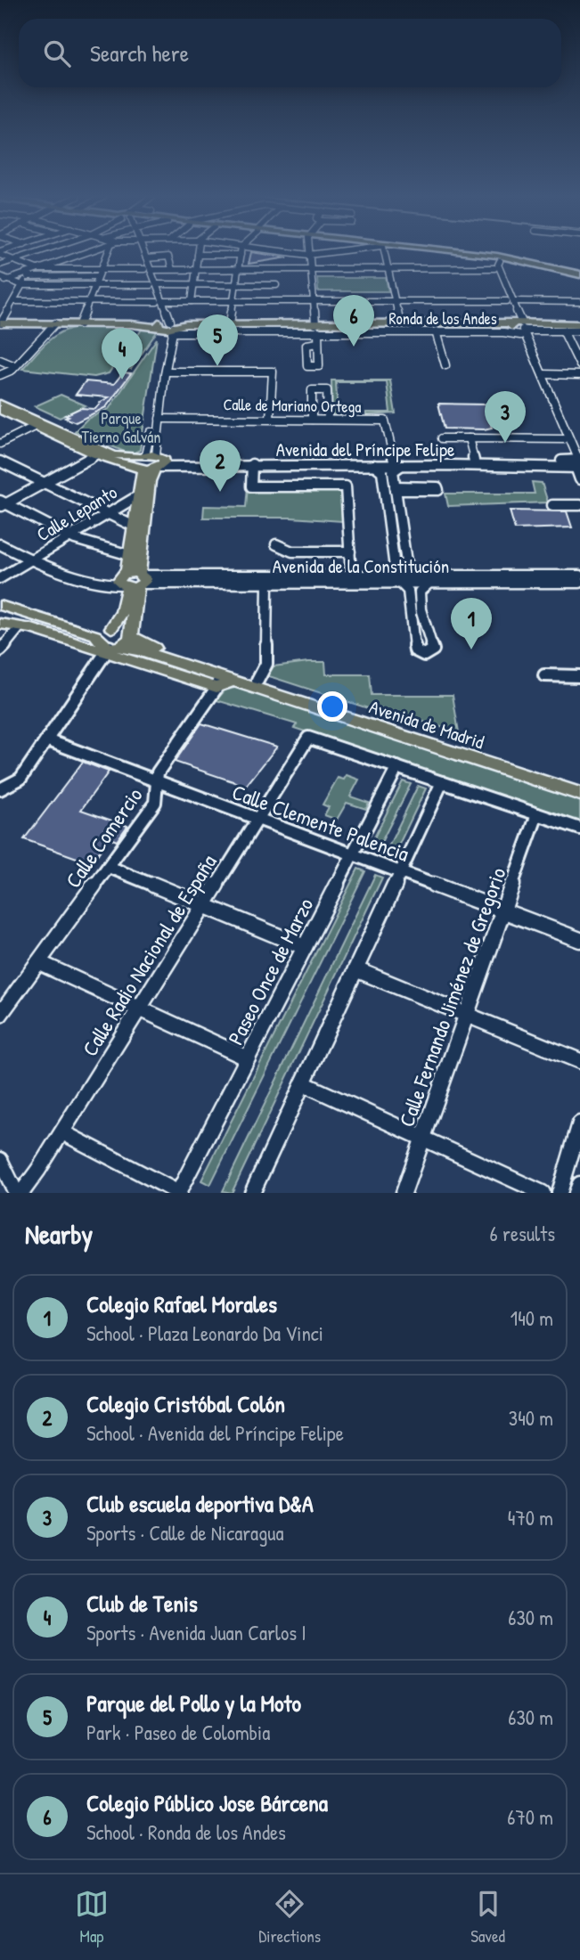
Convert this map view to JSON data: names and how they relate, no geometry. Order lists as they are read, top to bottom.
{
  "streets": {
    "main road": ["Avenida de Madrid"],
    "street": [
      "Ronda de los Andes",
      "Calle de Mariano Ortega",
      "Avenida del Príncipe Felipe",
      "Calle Lepanto",
      "Avenida de la Constitución",
      "Calle Clemente Palencia",
      "Calle Comercio",
      "Calle Radio Nacional de España",
      "Paseo Once de Marzo",
      "Calle Fernando Jiménez de Gregorio"
    ]
  },
  "crossings": [
    ["Calle de Mariano Ortega", "Avenida del Príncipe Felipe"],
    ["Avenida de Madrid", "Calle Comercio"],
    ["Calle Clemente Palencia", "Calle Comercio"],
    ["Calle Clemente Palencia", "Calle Radio Nacional de España"],
    ["Calle Clemente Palencia", "Paseo Once de Marzo"],
    ["Calle Clemente Palencia", "Calle Fernando Jiménez de Gregorio"],
    ["Calle Radio Nacional de España", "Paseo Once de Marzo"]
  ],
  "parks": ["Parque Tierno Galván"],
  "page": {
    "search": "Search here",
    "pins": [
      "6",
      "5",
      "4",
      "3",
      "2",
      "1"
    ],
    "heading": ["Nearby", "6 results"],
    "list": [
      {
        "mark": "1",
        "name": "Colegio Rafael Morales",
        "note": "School · Plaza Leonardo Da Vinci",
        "value": "140 m"
      },
      {
        "mark": "2",
        "name": "Colegio Cristóbal Colón",
        "note": "School · Avenida del Príncipe Felipe",
        "value": "340 m"
      },
      {
        "mark": "3",
        "name": "Club escuela deportiva D&A",
        "note": "Sports · Calle de Nicaragua",
        "value": "470 m"
      },
      {
        "mark": "4",
        "name": "Club de Tenis",
        "note": "Sports · Avenida Juan Carlos I",
        "value": "630 m"
      },
      {
        "mark": "5",
        "name": "Parque del Pollo y la Moto",
        "note": "Park · Paseo de Colombia",
        "value": "630 m"
      },
      {
        "mark": "6",
        "name": "Colegio Público Jose Bárcena",
        "note": "School · Ronda de los Andes",
        "value": "670 m"
      }
    ],
    "nav": ["Map", "Directions", "Saved"]
  }
}
